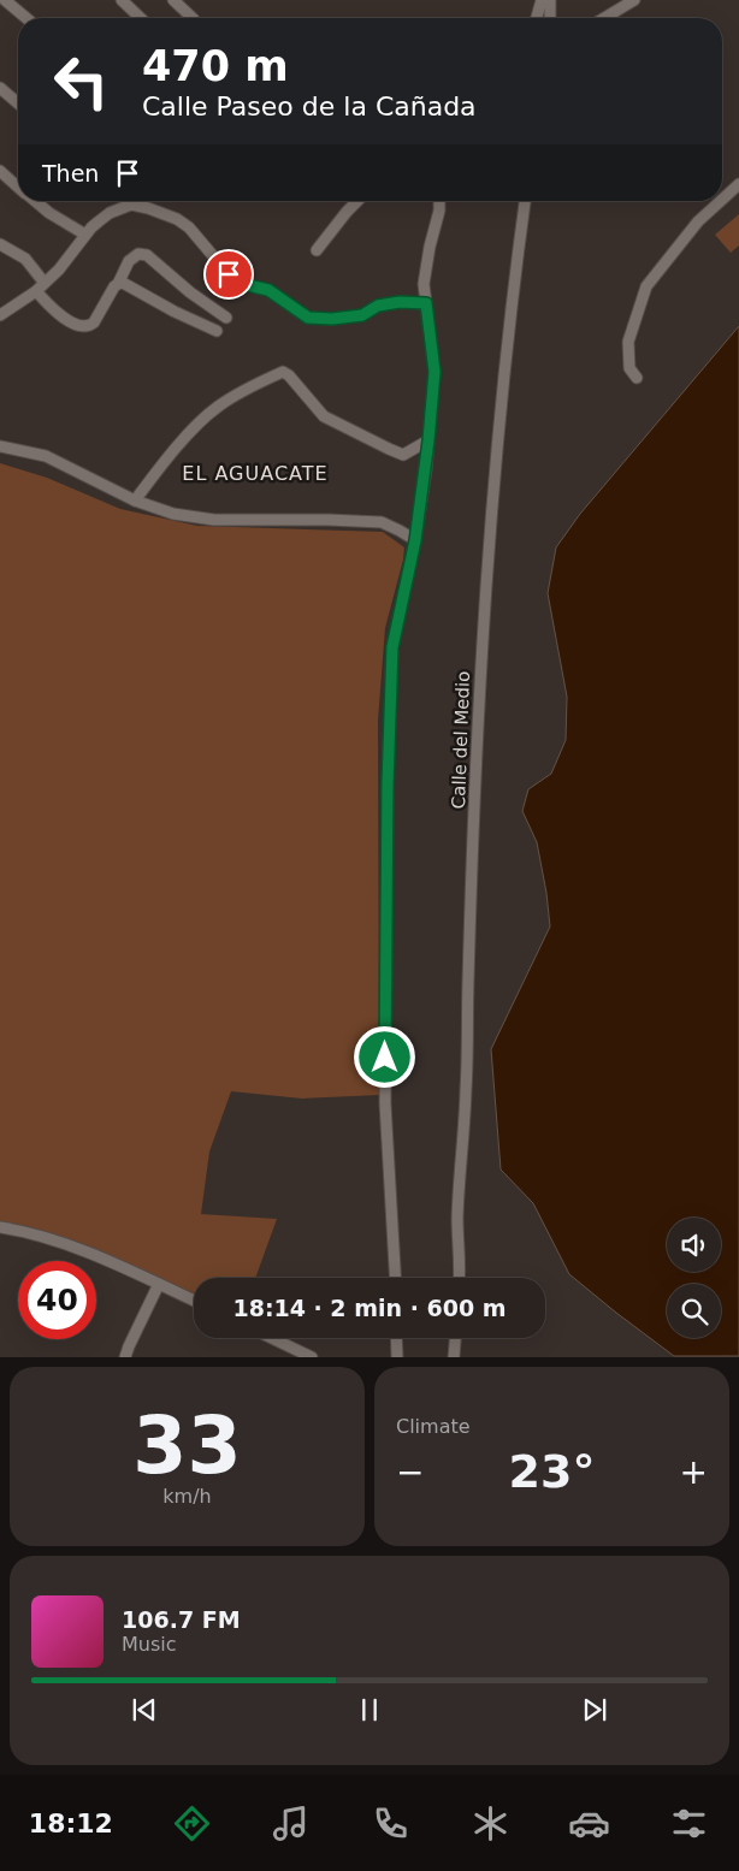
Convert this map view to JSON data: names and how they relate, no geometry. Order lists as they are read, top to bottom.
{
  "streets": {
    "street": ["Calle del Medio"]
  },
  "districts": ["EL AGUACATE"],
  "page": {
    "turn": ["470 m", "Calle Paseo de la Cañada"],
    "then": "Then",
    "limit": "40",
    "trip": "18:14 · 2 min · 600 m",
    "tile": [
      ["33", "km/h"],
      "Climate"
    ],
    "heat": ["−", "23°", "+"],
    "song": ["106.7 FM", "Music"],
    "tabs": "18:12"
  }
}
